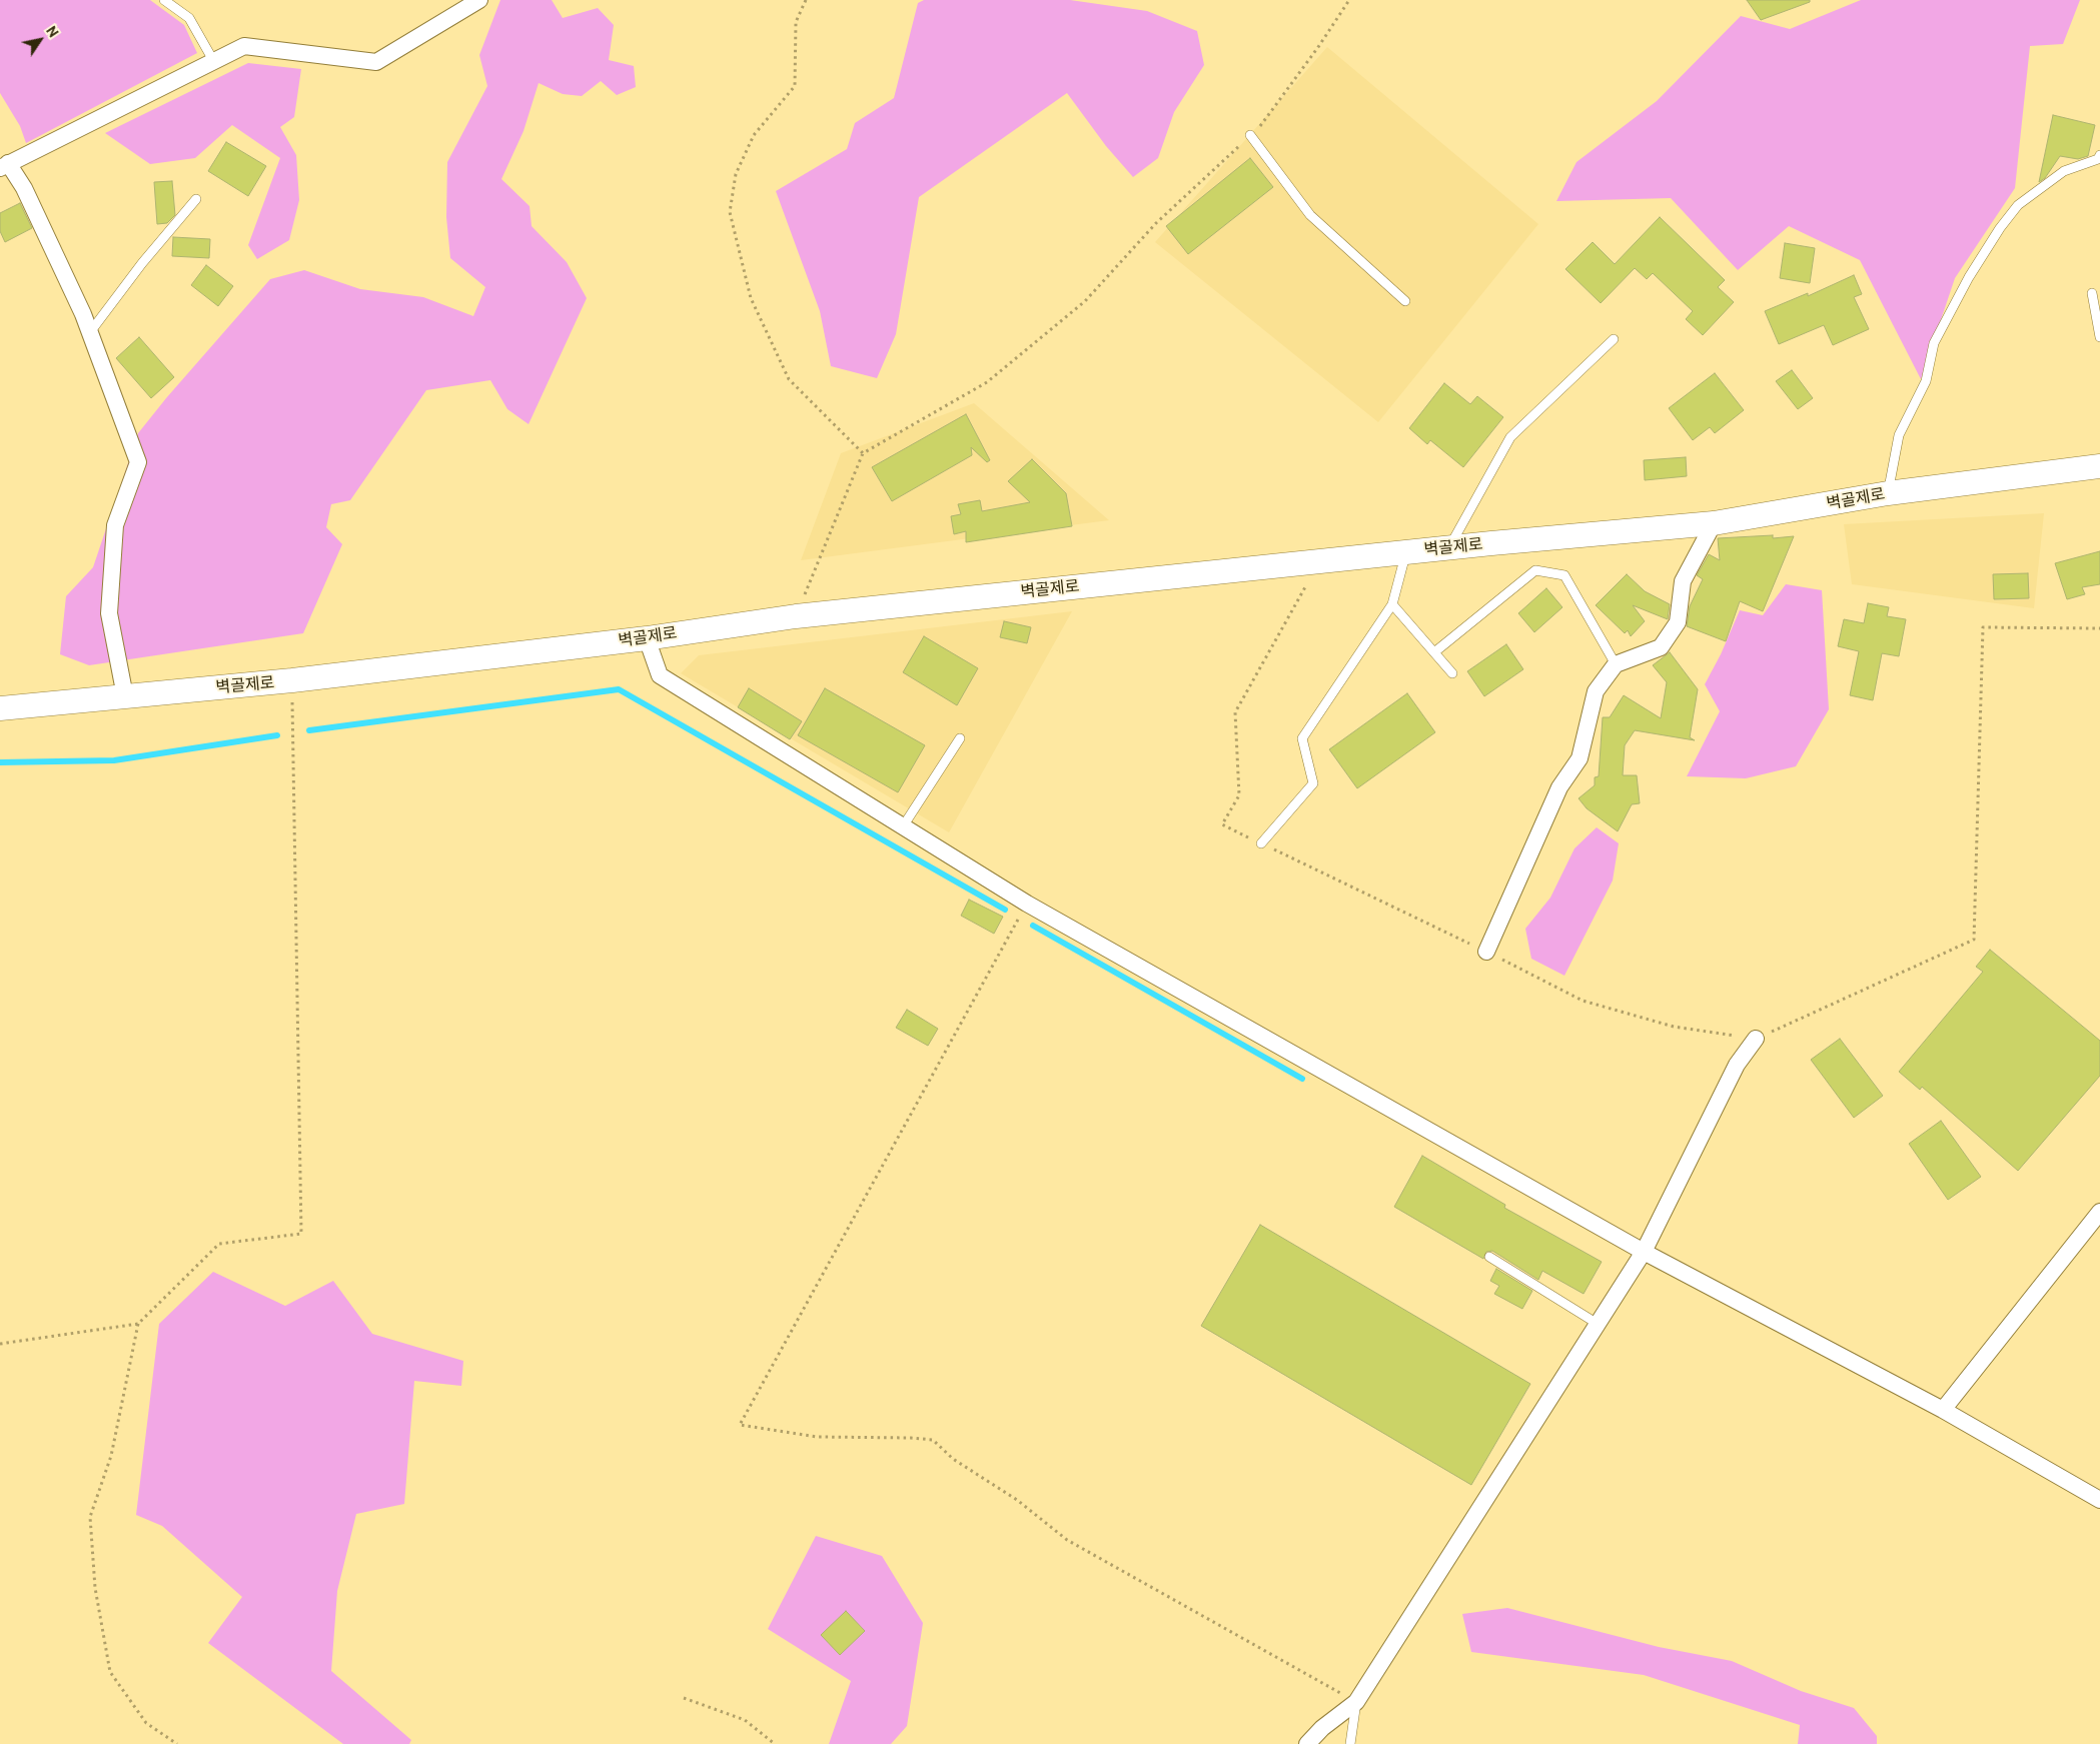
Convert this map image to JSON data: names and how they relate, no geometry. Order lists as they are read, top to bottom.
{
  "streets": {
    "street": ["벽골제로"]
  },
  "north": "top right"
}
